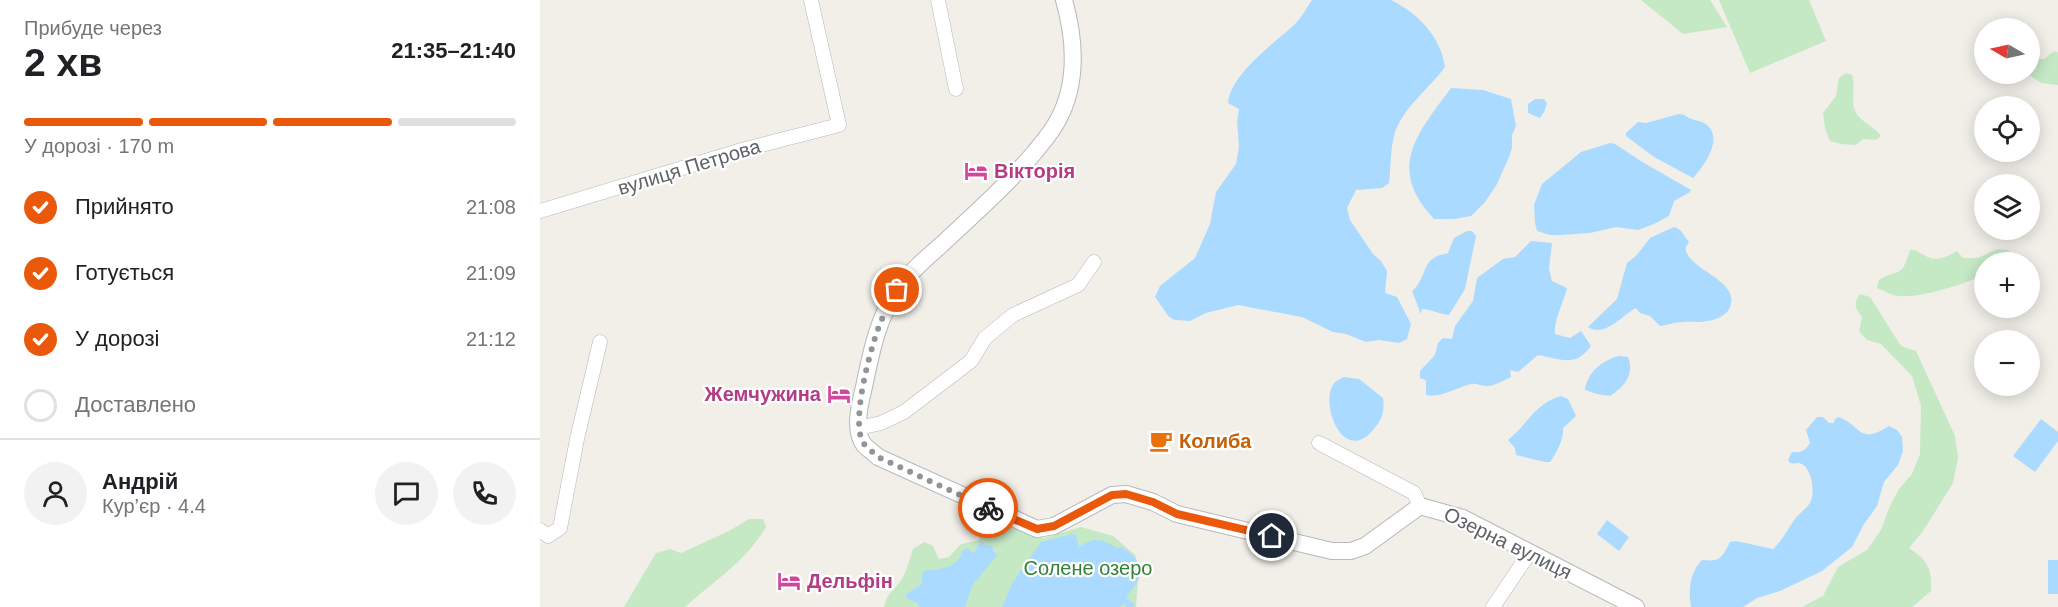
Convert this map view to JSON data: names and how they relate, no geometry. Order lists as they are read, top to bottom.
{
  "streets": {
    "street": ["вулиця Петрова", "Озерна вулиця"]
  },
  "parks": ["Солене озеро"],
  "places": {
    "hotel": ["Вікторія", "Жемчужина", "Дельфін"],
    "cafe": ["Колиба"]
  },
  "north": "left",
  "page": {
    "heading": ["2 хв", "Прибуде через", "21:35–21:40"],
    "panel": ["Андрій", "Кур’єр · 4.4"],
    "map_buttons": ["+", "−"],
    "bar": "У дорозі · 170 m",
    "list": [
      ["Прийнято", "21:08"],
      ["Готується", "21:09"],
      ["У дорозі", "21:12"],
      "Доставлено"
    ]
  }
}
